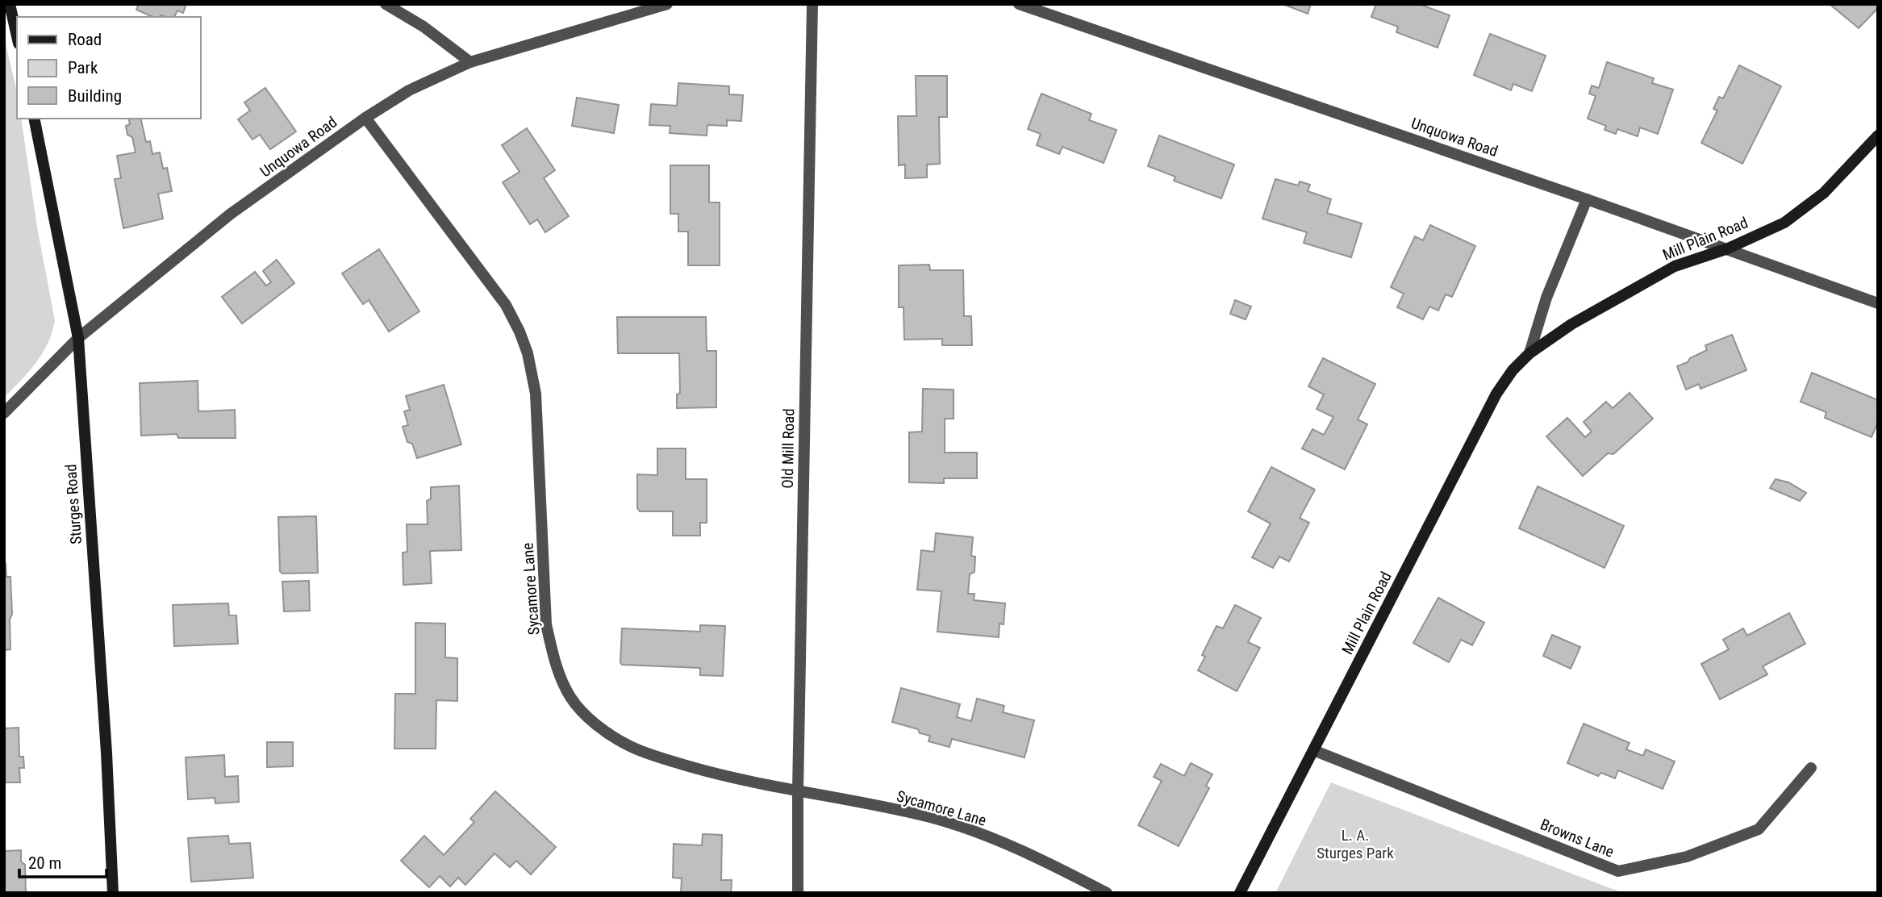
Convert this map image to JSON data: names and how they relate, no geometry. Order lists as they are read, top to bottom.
{
  "streets": {
    "main road": ["Mill Plain Road", "Sturges Road"],
    "street": [
      "Unquowa Road",
      "Old Mill Road",
      "Sycamore Lane",
      "Browns Lane"
    ]
  },
  "crossings": [
    ["Unquowa Road", "Mill Plain Road"],
    ["Unquowa Road", "Sturges Road"],
    ["Unquowa Road", "Sycamore Lane"],
    ["Mill Plain Road", "Browns Lane"],
    ["Old Mill Road", "Sycamore Lane"]
  ],
  "parks": ["L. A. Sturges Park"],
  "legend": ["Road", "Park", "Building"],
  "scale_bar": "20 m"
}
